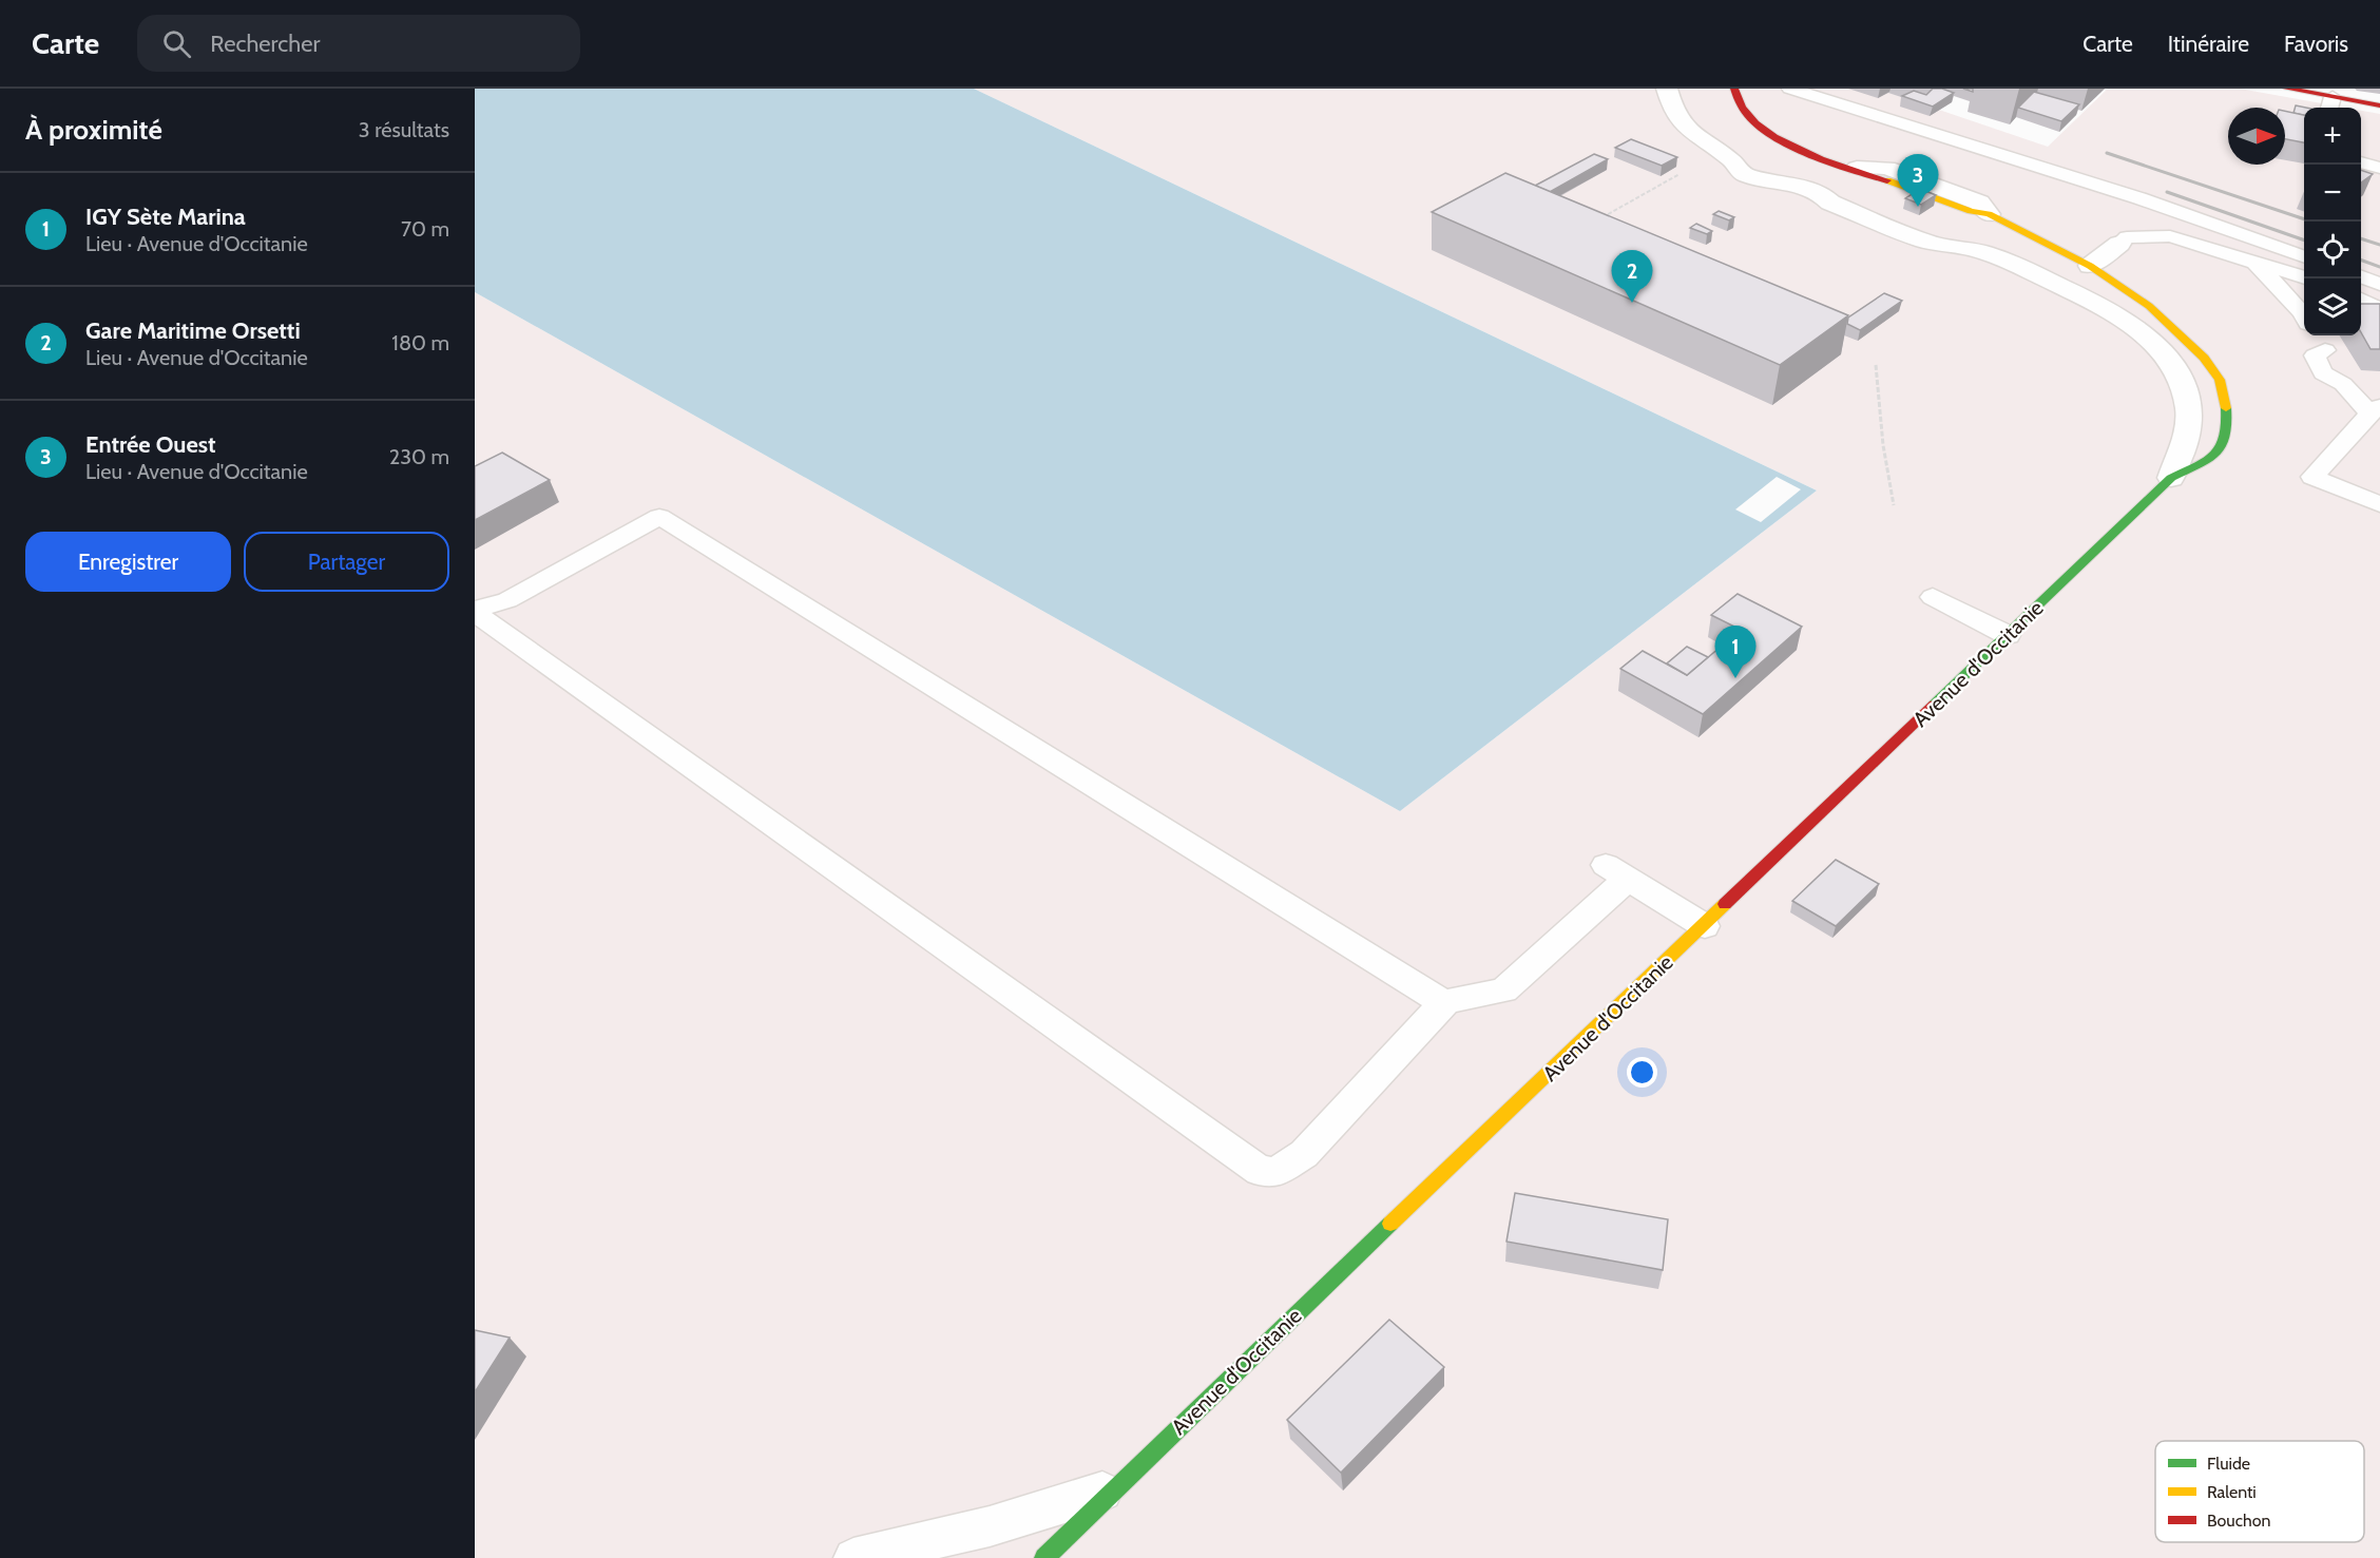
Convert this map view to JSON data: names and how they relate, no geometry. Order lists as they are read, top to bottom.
{
  "streets": {
    "street": ["Avenue d'Occitanie"]
  },
  "legend": ["Fluide", "Ralenti", "Bouchon"],
  "north": "right",
  "page": {
    "header": "Carte",
    "search": "Rechercher",
    "nav": ["Carte", "Itinéraire", "Favoris"],
    "heading": ["À proximité", "3 résultats"],
    "map_buttons": ["+", "−"],
    "pins": ["3", "2", "1"],
    "list": [
      {
        "mark": "1",
        "name": "IGY Sète Marina",
        "note": "Lieu · Avenue d'Occitanie",
        "value": "70 m"
      },
      {
        "mark": "2",
        "name": "Gare Maritime Orsetti",
        "note": "Lieu · Avenue d'Occitanie",
        "value": "180 m"
      },
      {
        "mark": "3",
        "name": "Entrée Ouest",
        "note": "Lieu · Avenue d'Occitanie",
        "value": "230 m"
      }
    ],
    "buttons": ["Enregistrer", "Partager"]
  }
}
